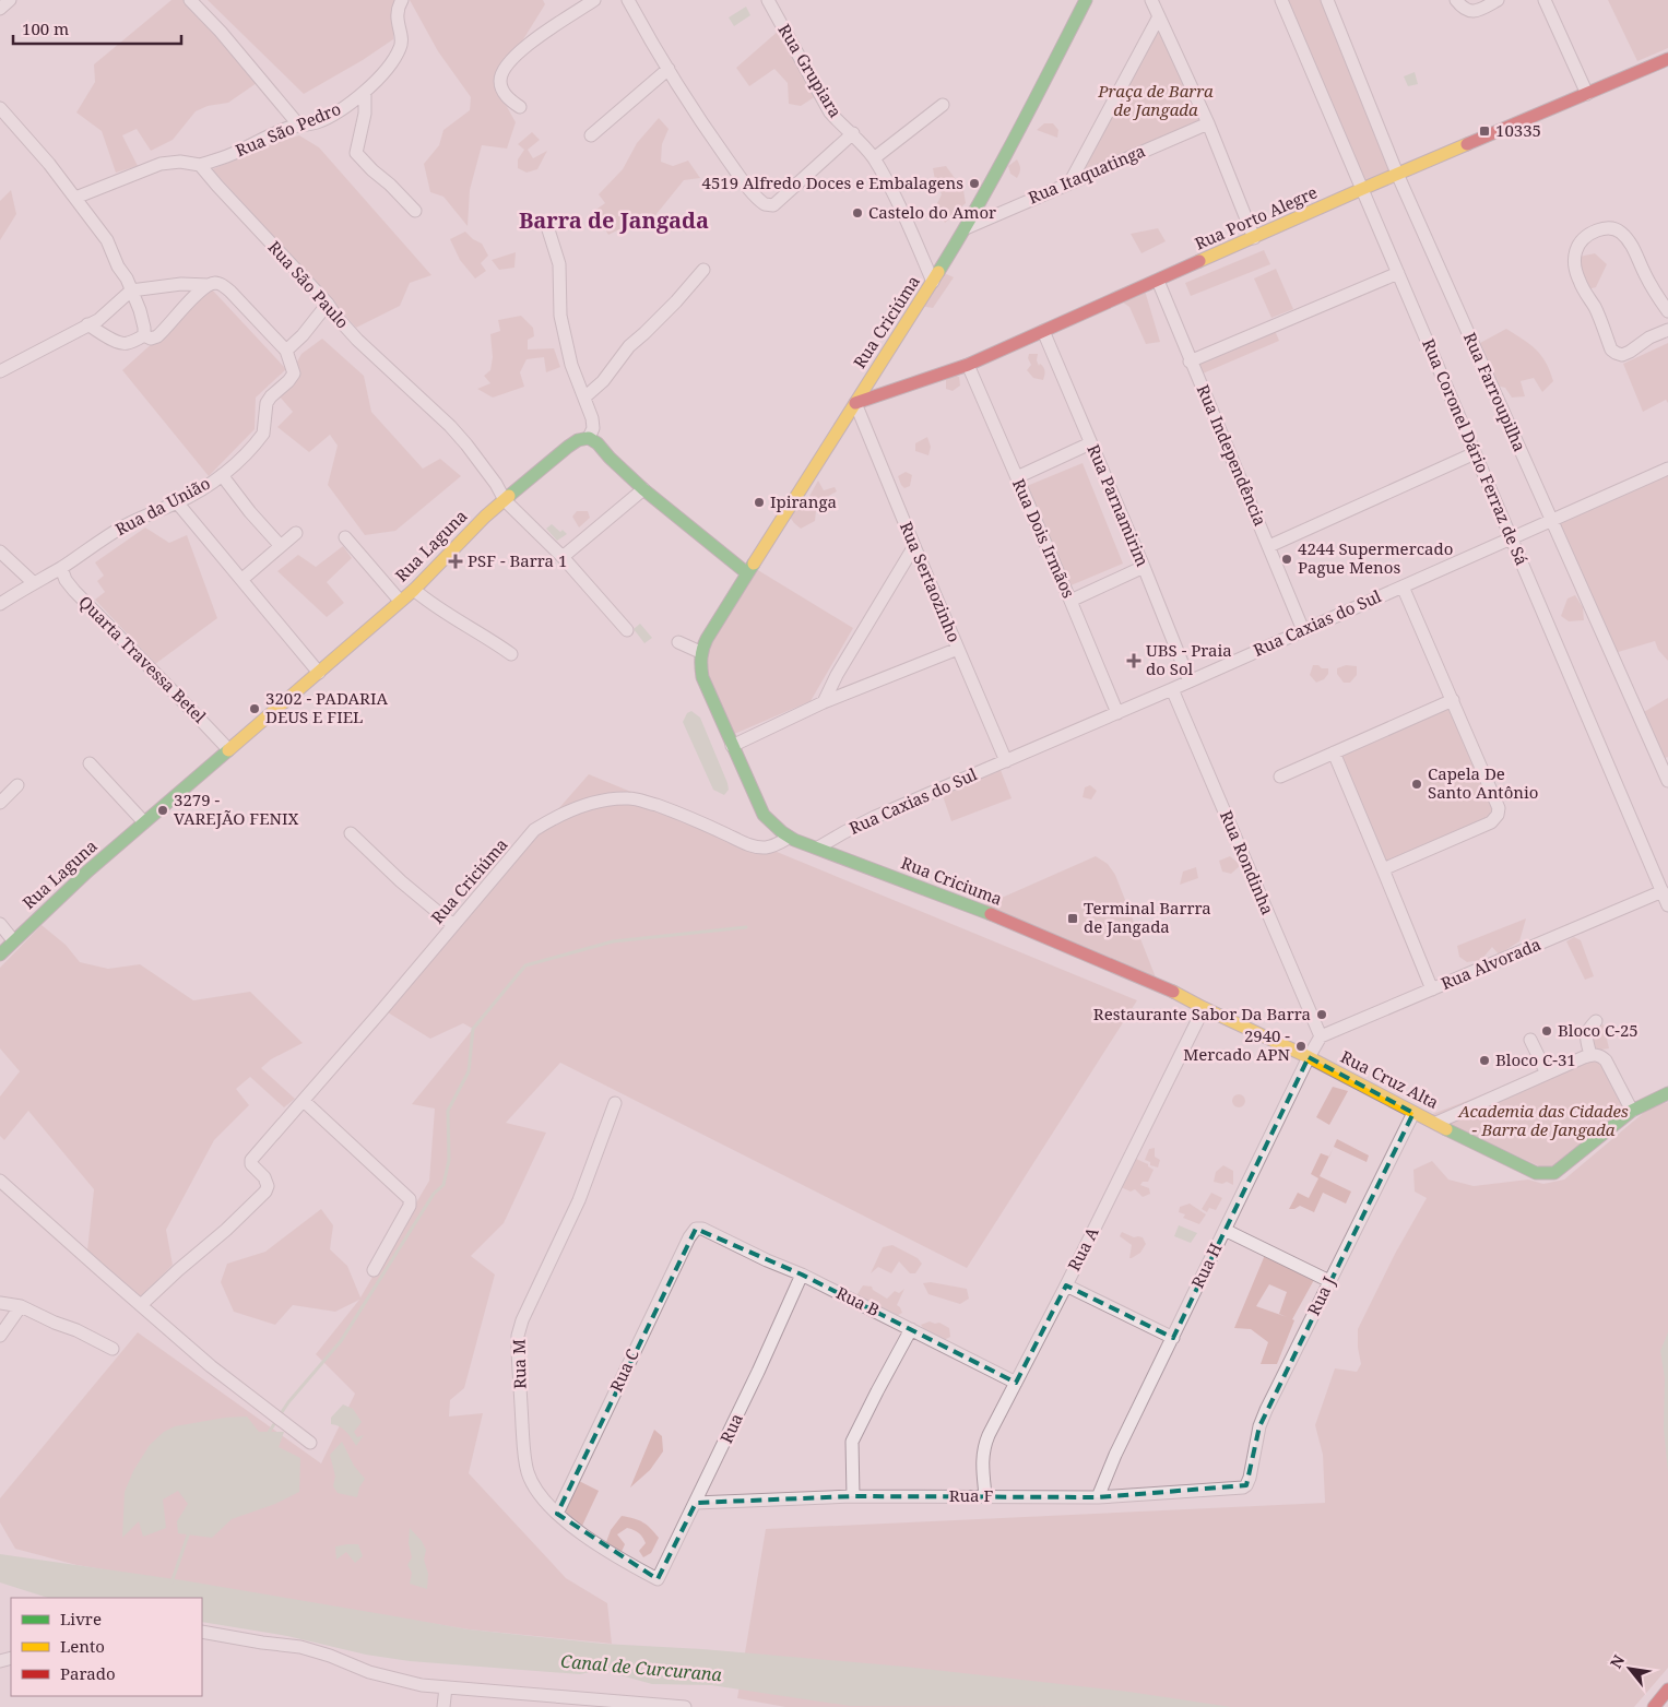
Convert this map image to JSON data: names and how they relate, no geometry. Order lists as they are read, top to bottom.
{
  "streets": {
    "main road": [
      "Rua Porto Alegre",
      "Rua Criciúma",
      "Rua Laguna",
      "Rua Criciuma",
      "Rua Cruz Alta"
    ],
    "street": [
      "Rua Grupiara",
      "Rua São Pedro",
      "Rua Itaquatinga",
      "Rua São Paulo",
      "Rua Farroupilha",
      "Rua Coronel Dário Ferraz de Sá",
      "Rua Independência",
      "Rua Parnamirim",
      "Rua da União",
      "Rua Dois Irmãos",
      "Rua Sertaozinho",
      "Rua Caxias do Sul",
      "Quarta Travessa Betel",
      "Rua Rondinha",
      "Rua Alvorada",
      "Rua A",
      "Rua H",
      "Rua J",
      "Rua B",
      "Rua M",
      "Rua C",
      "Rua",
      "Rua F"
    ]
  },
  "crossings": [
    ["Rua Grupiara", "Rua Criciúma"],
    ["Rua São Pedro", "Rua São Paulo"],
    ["Rua Itaquatinga", "Rua Criciúma"],
    ["Rua Porto Alegre", "Rua Criciúma"],
    ["Rua Porto Alegre", "Rua Farroupilha"],
    ["Rua Porto Alegre", "Rua Coronel Dário Ferraz de Sá"],
    ["Rua Porto Alegre", "Rua Independência"],
    ["Rua Porto Alegre", "Rua Parnamirim"],
    ["Rua Porto Alegre", "Rua Dois Irmãos"],
    ["Rua Porto Alegre", "Rua Sertaozinho"],
    ["Rua São Paulo", "Rua Laguna"],
    ["Rua Criciúma", "Rua Sertaozinho"],
    ["Rua Criciúma", "Rua Criciuma"],
    ["Rua Farroupilha", "Rua Caxias do Sul"],
    ["Rua Coronel Dário Ferraz de Sá", "Rua Caxias do Sul"],
    ["Rua Coronel Dário Ferraz de Sá", "Rua Alvorada"],
    ["Rua Independência", "Rua Caxias do Sul"],
    ["Rua Parnamirim", "Rua Caxias do Sul"],
    ["Rua da União", "Quarta Travessa Betel"],
    ["Rua Dois Irmãos", "Rua Caxias do Sul"],
    ["Rua Laguna", "Quarta Travessa Betel"],
    ["Rua Sertaozinho", "Rua Caxias do Sul"],
    ["Rua Caxias do Sul", "Rua Rondinha"],
    ["Rua Caxias do Sul", "Rua Criciuma"],
    ["Rua Rondinha", "Rua Alvorada"],
    ["Rua Rondinha", "Rua H"],
    ["Rua Criciuma", "Rua Cruz Alta"],
    ["Rua Criciuma", "Rua A"],
    ["Rua Alvorada", "Rua H"],
    ["Rua Cruz Alta", "Rua H"],
    ["Rua Cruz Alta", "Rua J"],
    ["Rua A", "Rua B"],
    ["Rua A", "Rua F"],
    ["Rua H", "Rua F"],
    ["Rua J", "Rua F"],
    ["Rua B", "Rua C"],
    ["Rua B", "Rua"],
    ["Rua M", "Rua C"],
    ["Rua M", "Rua"],
    ["Rua", "Rua F"]
  ],
  "districts": ["Barra de Jangada"],
  "water": ["Canal de Curcurana"],
  "parks": ["Praça de Barra de Jangada", "Academia das Cidades - Barra de Jangada"],
  "places": {
    "transit": ["10335", "Terminal Barrra de Jangada"],
    "other": [
      "4519 Alfredo Doces e Embalagens",
      "Castelo do Amor",
      "Ipiranga",
      "4244 Supermercado Pague Menos",
      "3202 - PADARIA DEUS E FIEL",
      "Capela De Santo Antônio",
      "3279 - VAREJÃO FENIX",
      "Restaurante Sabor Da Barra",
      "Bloco C-25",
      "2940 - Mercado APN",
      "Bloco C-31"
    ],
    "health": ["PSF - Barra 1", "UBS - Praia do Sol"]
  },
  "legend": ["Livre", "Lento", "Parado"],
  "scale_bar": "100 m",
  "north": "top left"
}
